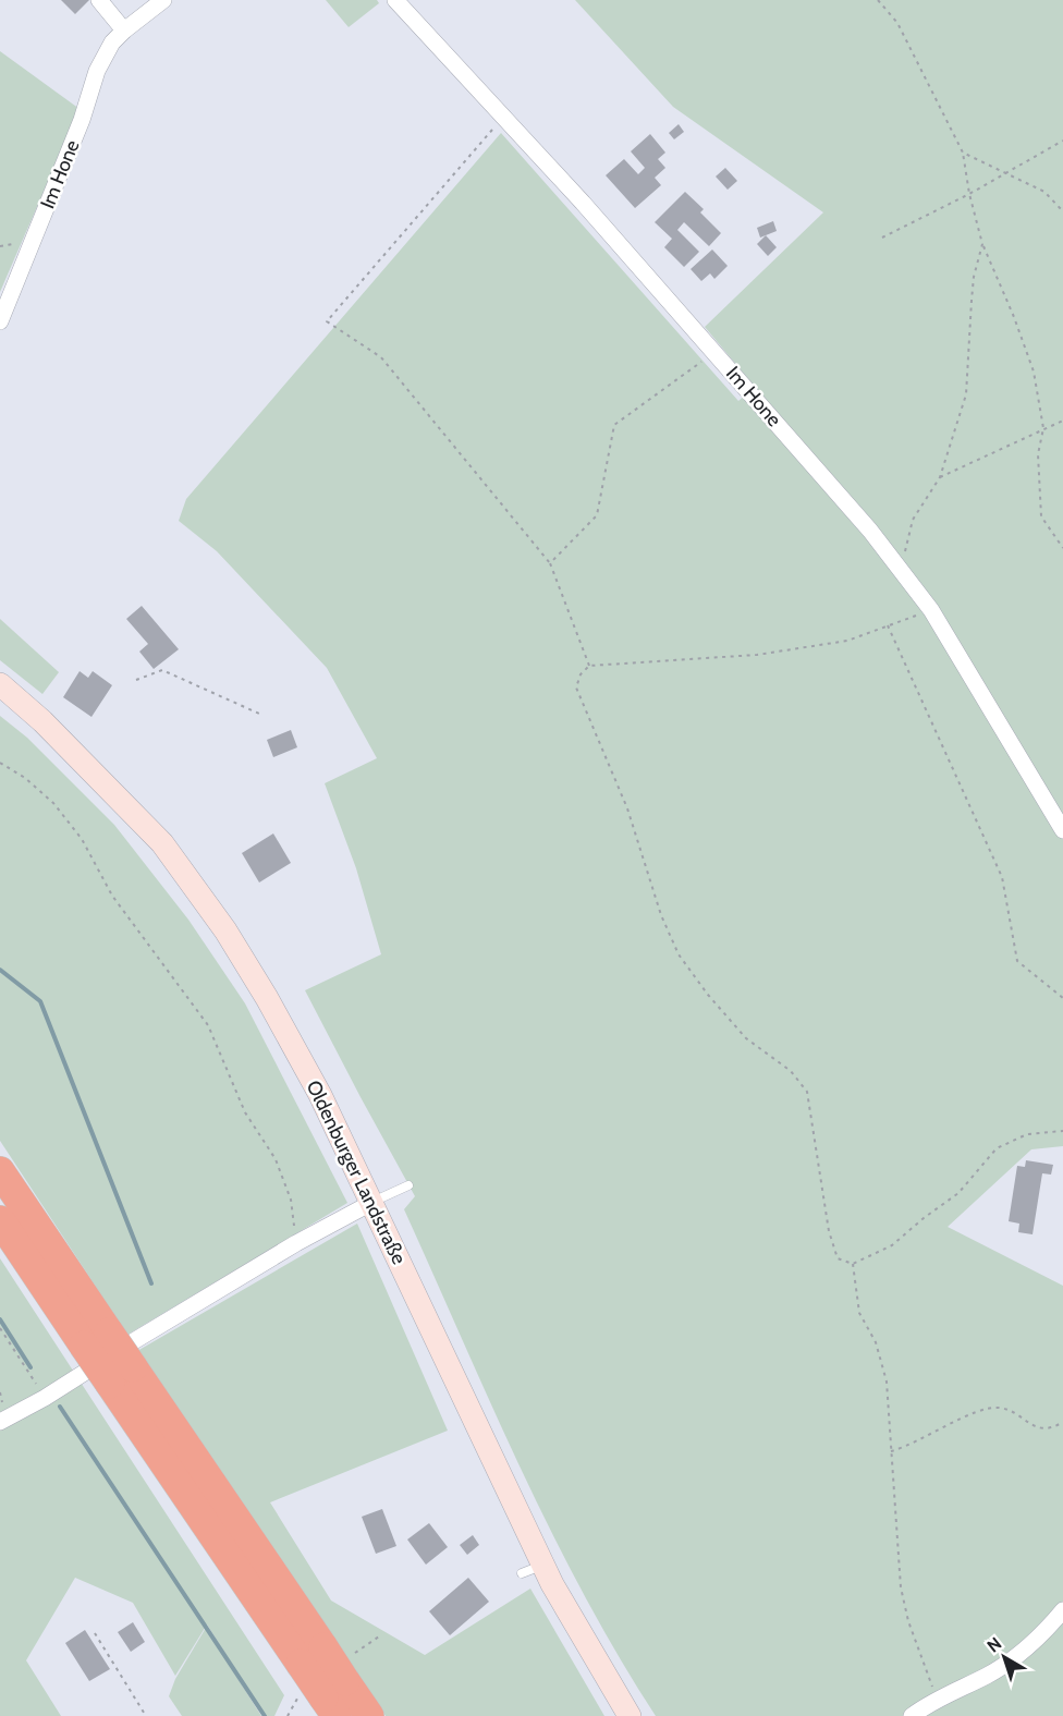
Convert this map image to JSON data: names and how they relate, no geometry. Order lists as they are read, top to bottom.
{
  "streets": {
    "street": ["Im Hone", "Oldenburger Landstraße"]
  },
  "north": "top left"
}
